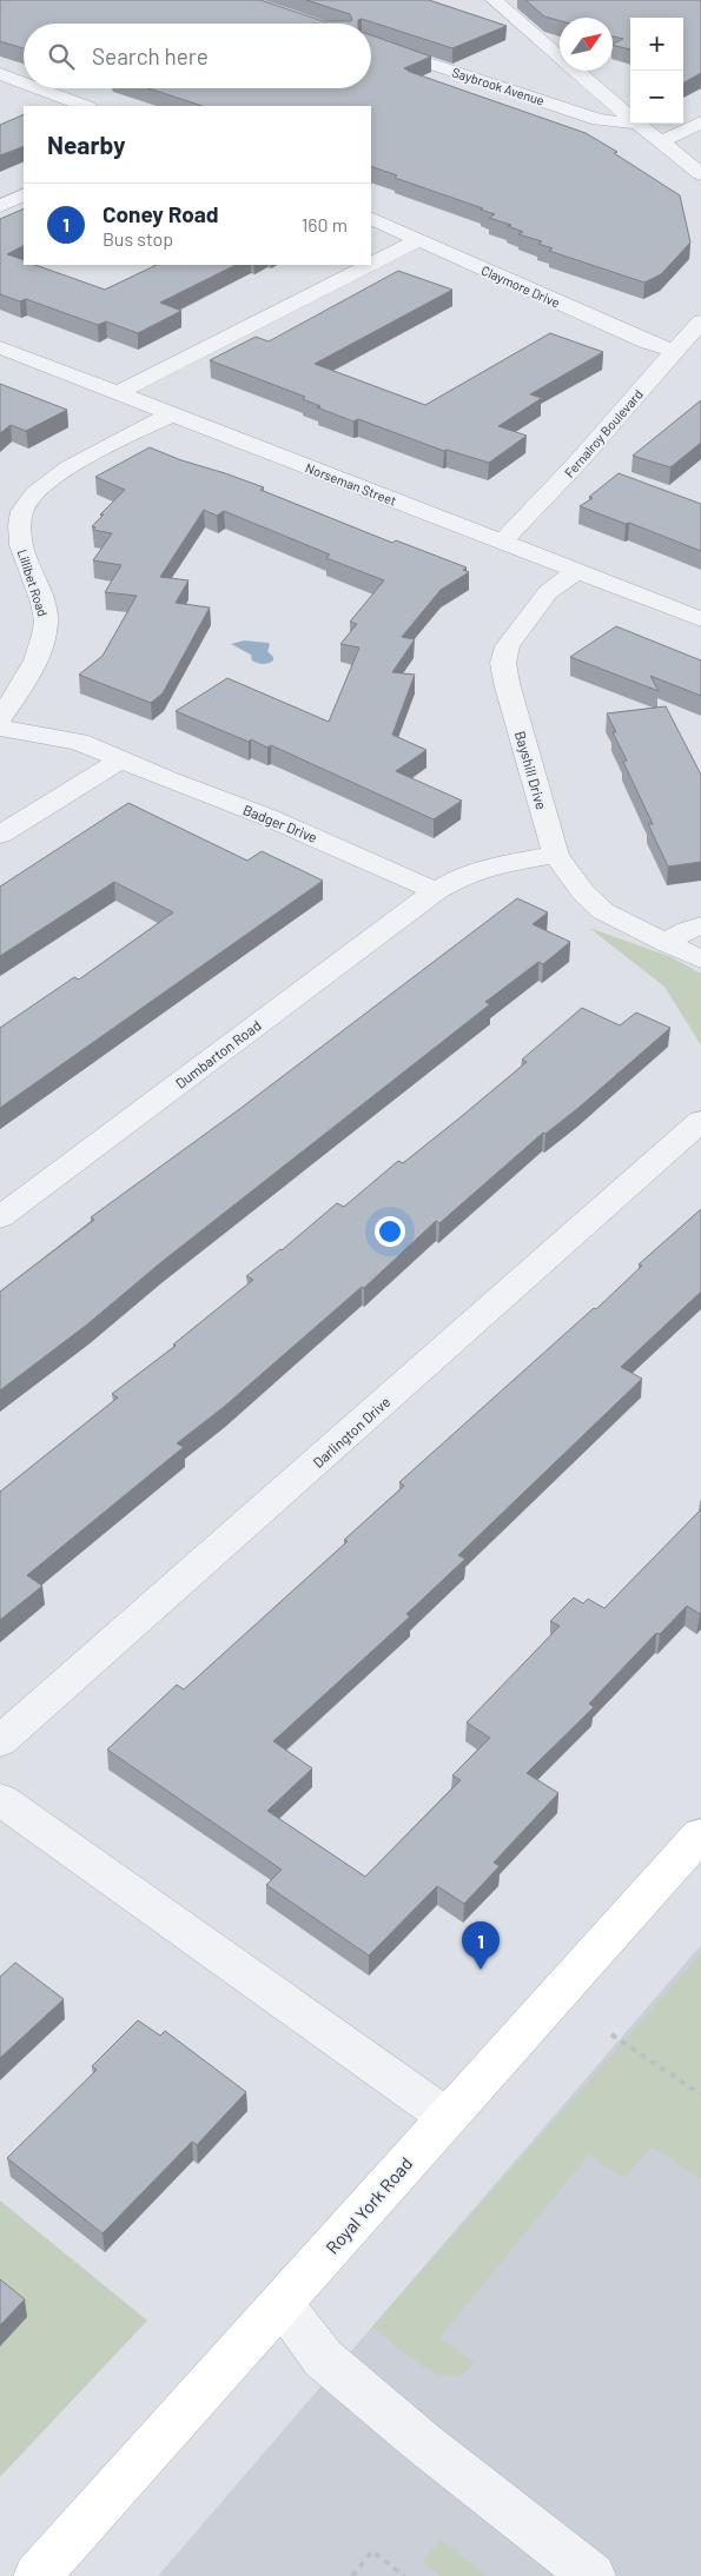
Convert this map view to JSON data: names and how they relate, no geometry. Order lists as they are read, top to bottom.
{
  "streets": {
    "main road": ["Royal York Road"],
    "street": [
      "Saybrook Avenue",
      "Claymore Drive",
      "Fernalroy Boulevard",
      "Norseman Street",
      "Lillibet Road",
      "Bayshill Drive",
      "Badger Drive",
      "Dumbarton Road",
      "Darlington Drive"
    ]
  },
  "crossings": [
    ["Claymore Drive", "Fernalroy Boulevard"],
    ["Fernalroy Boulevard", "Norseman Street"],
    ["Norseman Street", "Lillibet Road"],
    ["Norseman Street", "Bayshill Drive"],
    ["Badger Drive", "Dumbarton Road"]
  ],
  "north": "top right",
  "page": {
    "map_buttons": ["+", "−"],
    "search": "Search here",
    "heading": "Nearby",
    "list": [
      {
        "mark": "1",
        "name": "Coney Road",
        "note": "Bus stop",
        "value": "160 m"
      }
    ],
    "pins": "1"
  }
}
